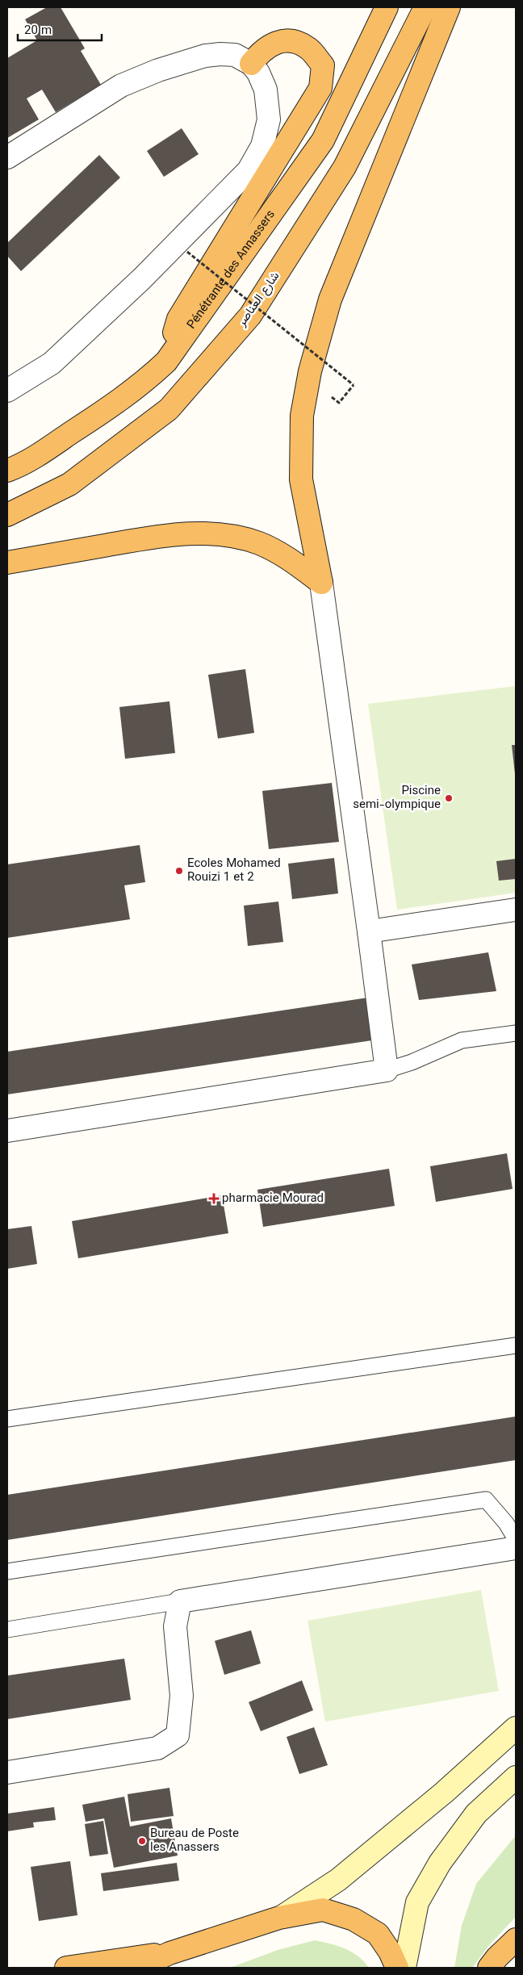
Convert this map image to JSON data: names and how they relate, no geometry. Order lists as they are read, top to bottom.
{
  "streets": {
    "highway": ["Pénétrante des Annassers", "شارع العناصر"]
  },
  "places": {
    "other": ["Piscine semi-olympique", "Ecoles Mohamed Rouizi 1 et 2", "Bureau de Poste les Anassers"],
    "health": ["pharmacie Mourad"]
  },
  "scale_bar": "20 m"
}
